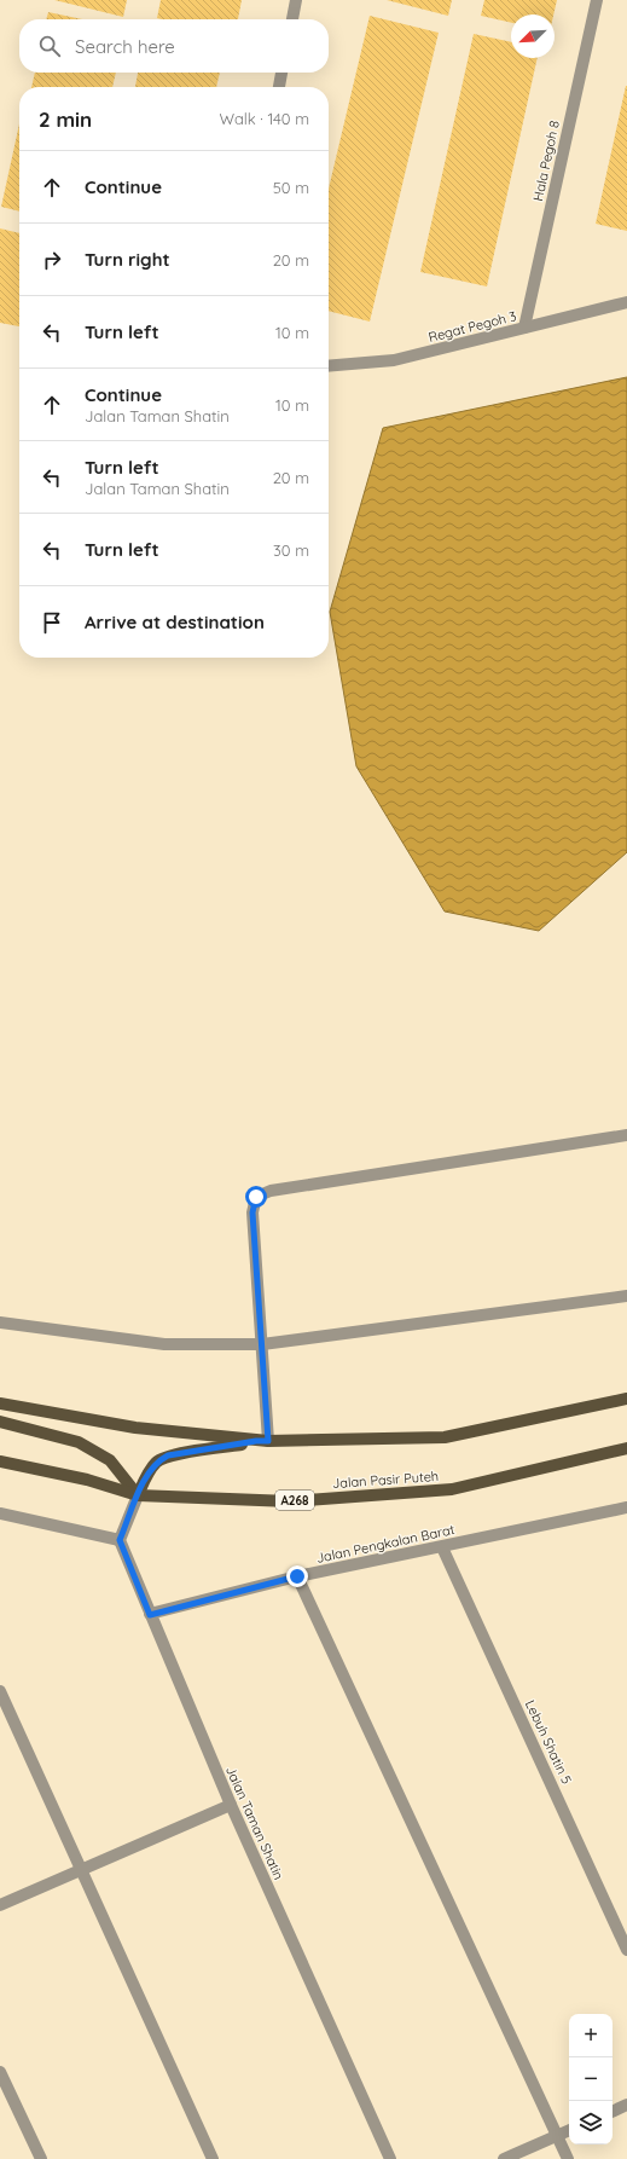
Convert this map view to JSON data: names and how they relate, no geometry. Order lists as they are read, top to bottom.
{
  "streets": {
    "main road": ["Jalan Pasir Puteh", "A268"],
    "street": [
      "Hala Pegoh 8",
      "Regat Pegoh 3",
      "Jalan Pengkalan Barat",
      "Lebuh Shatin 5",
      "Jalan Taman Shatin"
    ]
  },
  "crossings": [
    ["Hala Pegoh 8", "Regat Pegoh 3"],
    ["Jalan Pengkalan Barat", "Lebuh Shatin 5"],
    ["Jalan Pengkalan Barat", "Jalan Taman Shatin"]
  ],
  "north": "bottom left",
  "page": {
    "search": "Search here",
    "heading": ["2 min", "Walk · 140 m"],
    "list": [
      ["Continue", "50 m"],
      ["Turn right", "20 m"],
      ["Turn left", "10 m"],
      ["Continue", "Jalan Taman Shatin", "10 m"],
      ["Turn left", "Jalan Taman Shatin", "20 m"],
      ["Turn left", "30 m"],
      "Arrive at destination"
    ],
    "map_buttons": ["+", "−"]
  }
}
